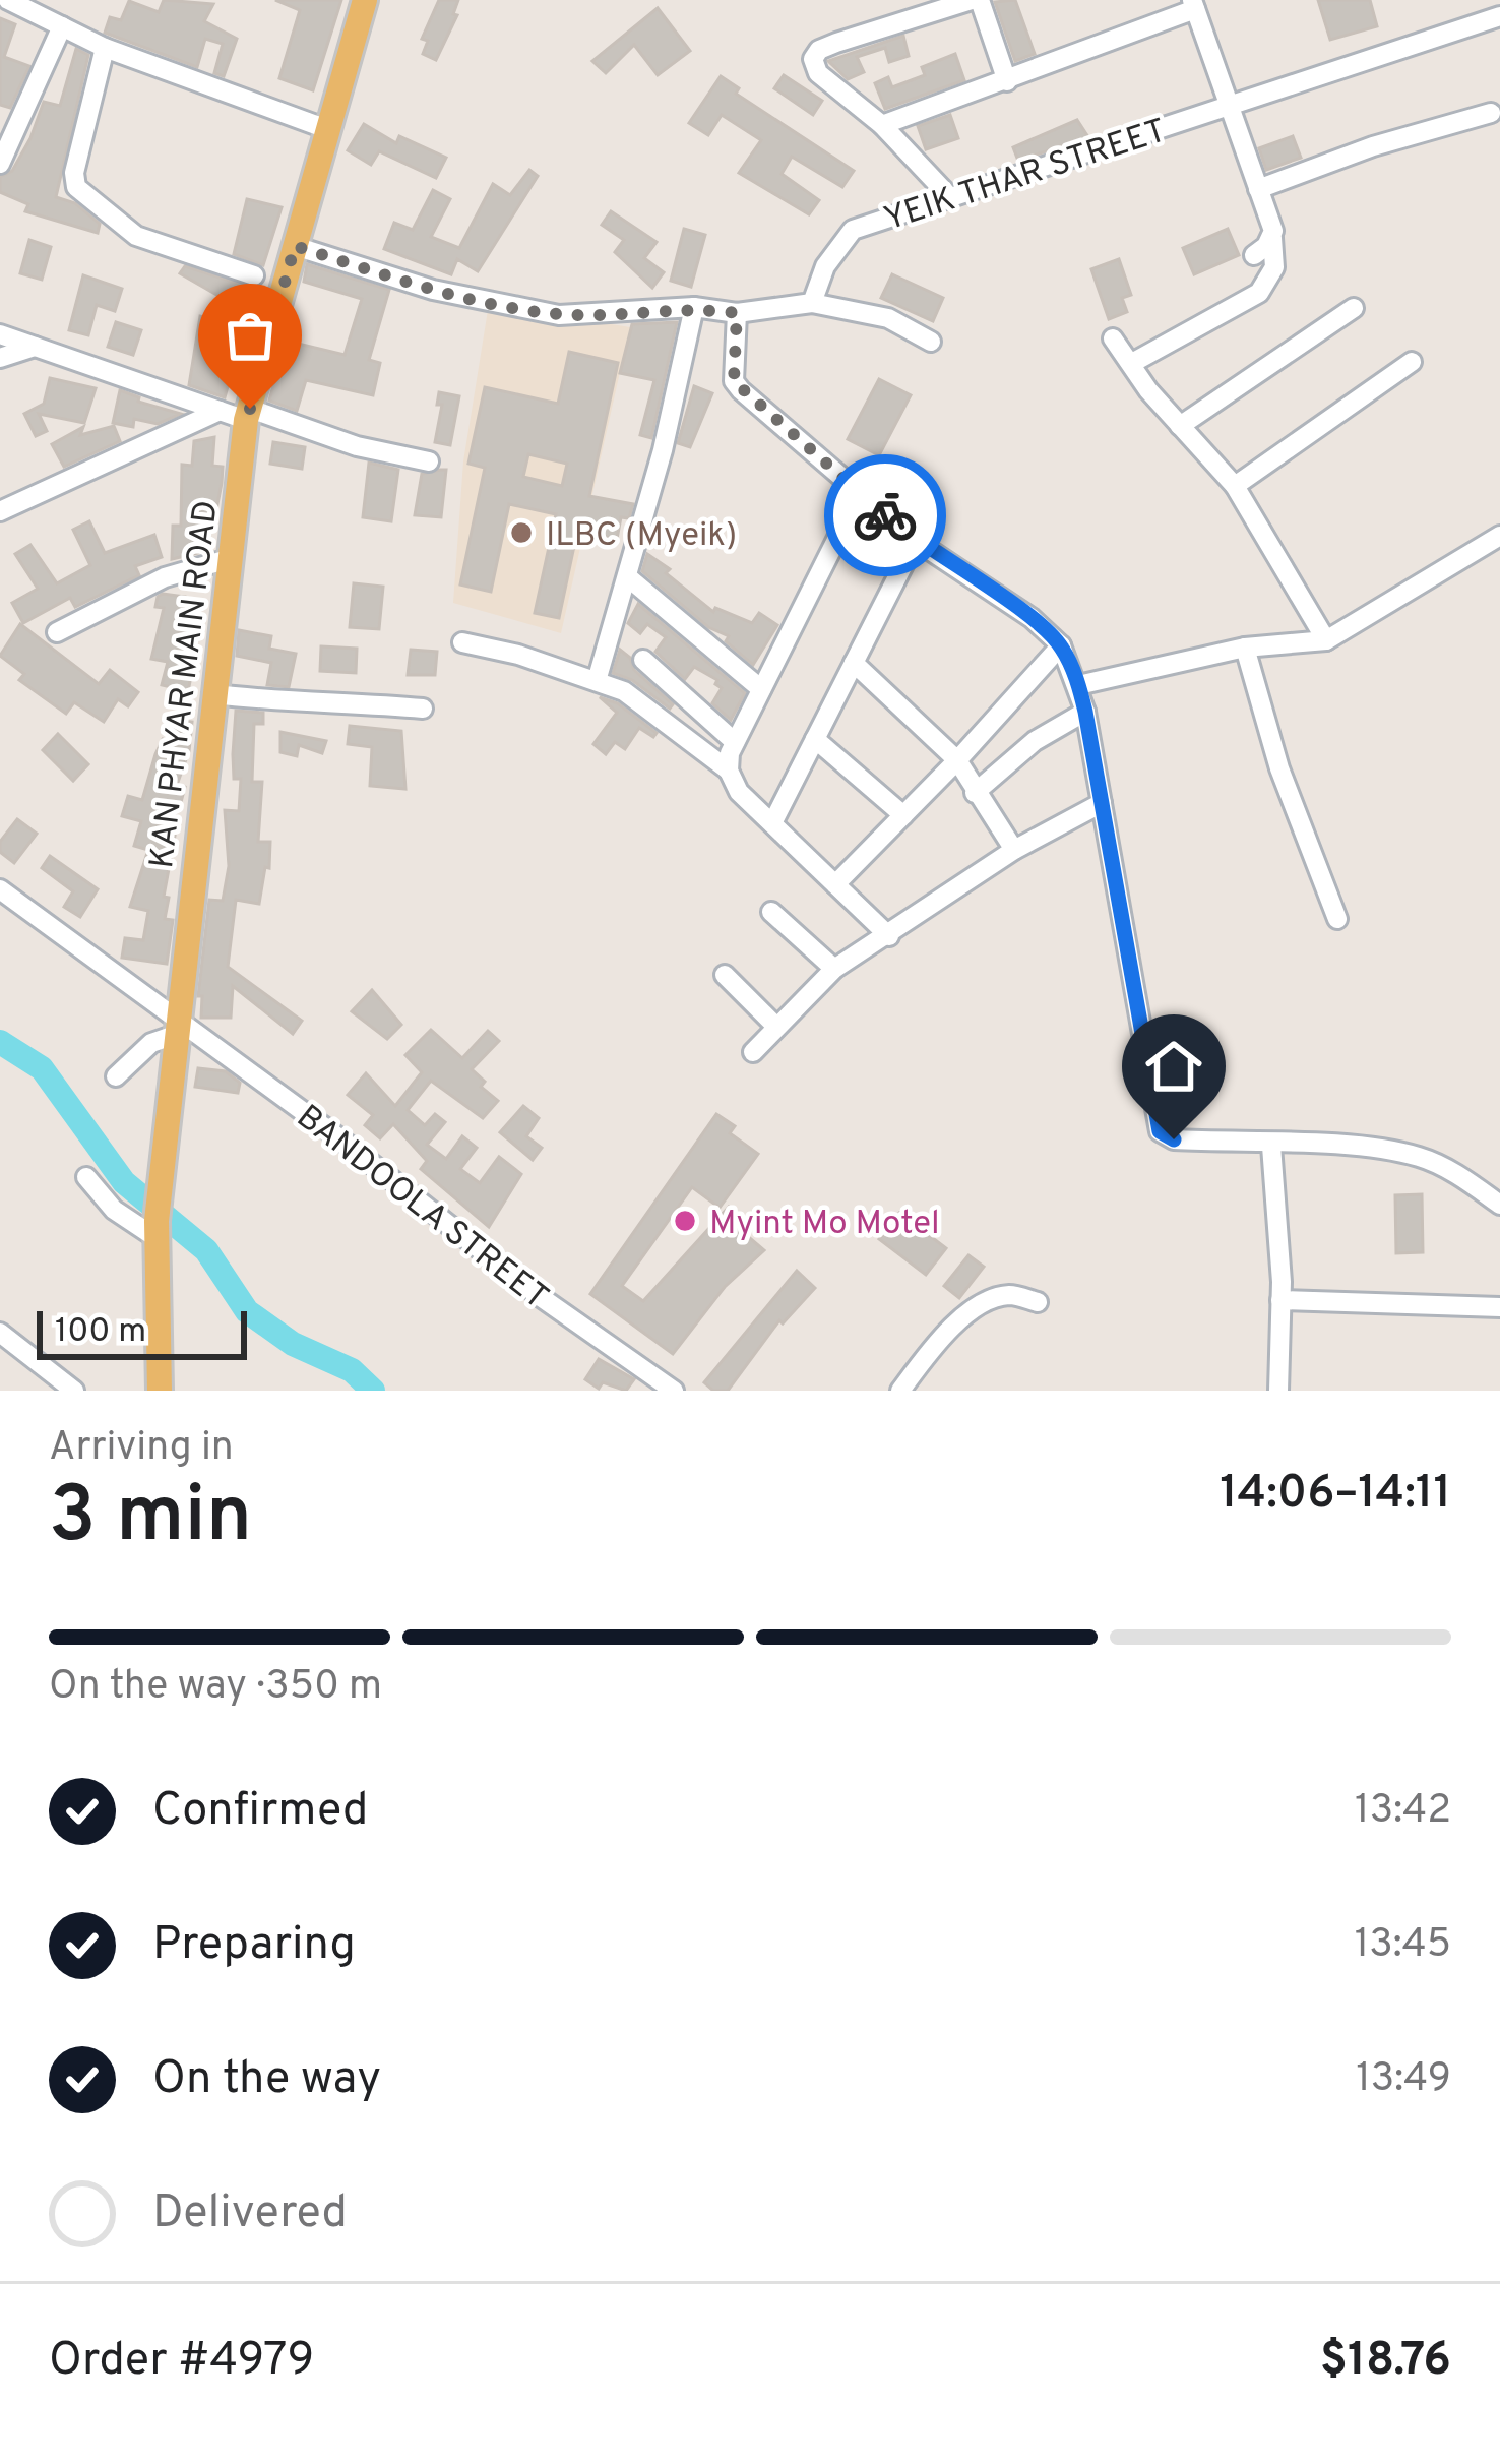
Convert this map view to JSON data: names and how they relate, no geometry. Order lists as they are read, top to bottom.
{
  "streets": {
    "main road": ["KAN PHYAR MAIN ROAD"],
    "street": ["YEIK THAR STREET", "BANDOOLA STREET"]
  },
  "crossings": [
    ["KAN PHYAR MAIN ROAD", "BANDOOLA STREET"]
  ],
  "places": ["ILBC (Myeik)", "Myint Mo Motel"],
  "scale_bar": "100 m",
  "page": {
    "scale": "100 m",
    "heading": ["3 min", "Arriving in", "14:06–14:11"],
    "panel": ["Order #4979", "$18.76"],
    "bar": "On the way · 350 m",
    "list": [
      ["Confirmed", "13:42"],
      ["Preparing", "13:45"],
      ["On the way", "13:49"],
      "Delivered"
    ]
  }
}
